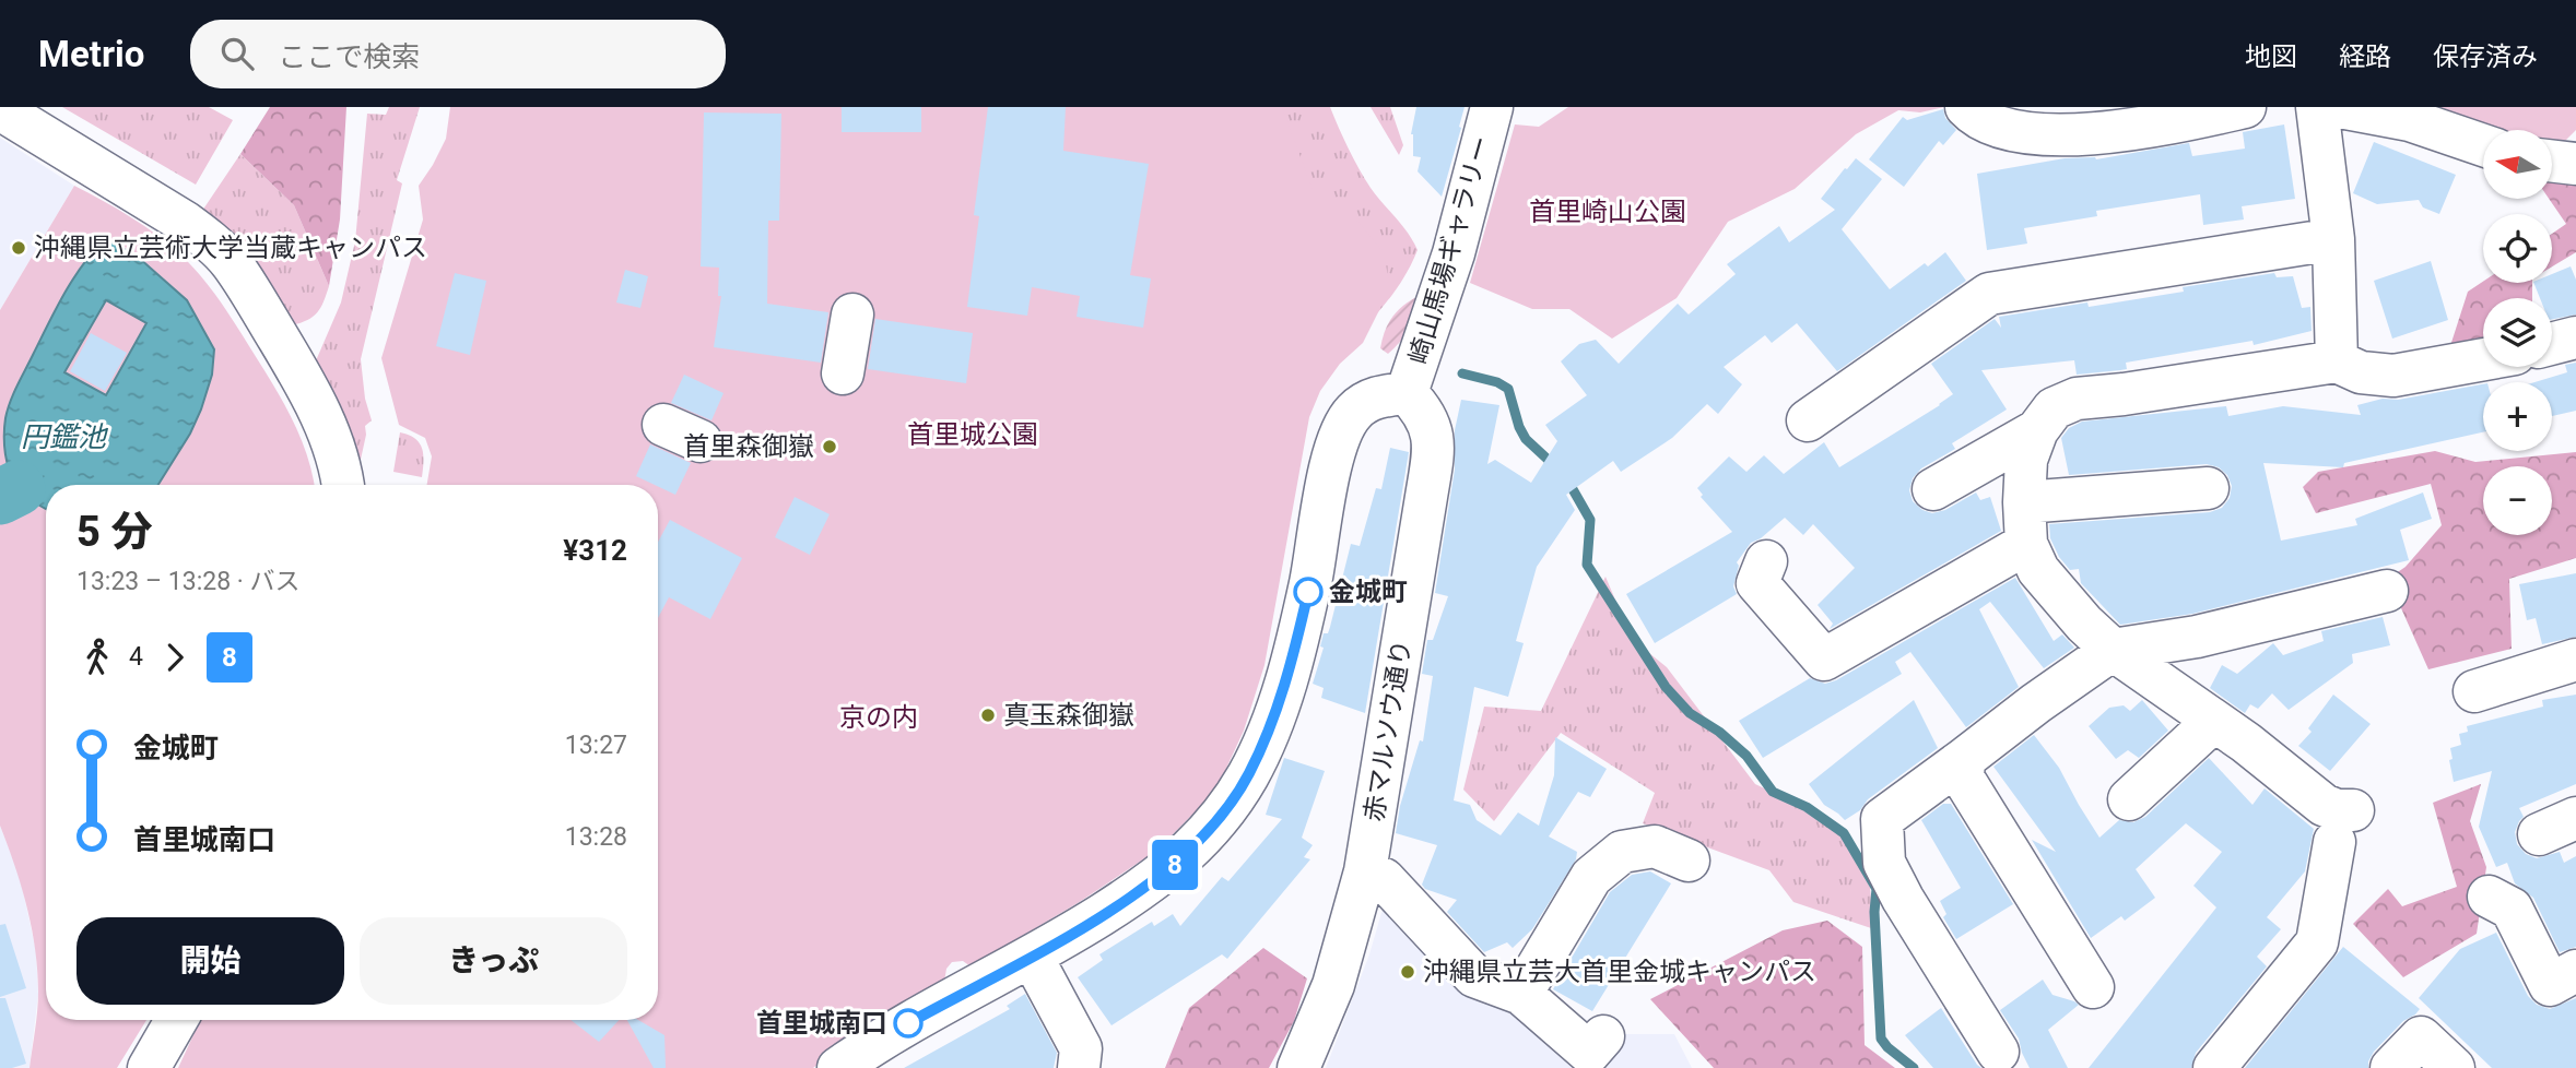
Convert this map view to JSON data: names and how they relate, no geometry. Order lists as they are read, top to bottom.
{
  "streets": {
    "street": ["崎山馬場ギャラリー", "赤マルソウ通り"]
  },
  "crossings": [
    ["崎山馬場ギャラリー", "赤マルソウ通り"]
  ],
  "water": ["円鑑池"],
  "parks": ["首里崎山公園", "首里城公園", "京の内"],
  "places": [
    "沖縄県立芸術大学当蔵キャンパス",
    "首里森御嶽",
    "金城町",
    "真玉森御嶽",
    "沖縄県立芸大首里金城キャンパス",
    "首里城南口"
  ],
  "lines": ["bus line 8"],
  "north": "left",
  "page": {
    "header": "Metrio",
    "search": "ここで検索",
    "nav": ["地図", "経路", "保存済み"],
    "on_map": "8",
    "map_buttons": ["+", "−"],
    "heading": ["5 分", "13:23 – 13:28 · バス", "¥312"],
    "legs": ["4", "8"],
    "list": [
      {
        "name": "金城町",
        "value": "13:27"
      },
      {
        "name": "首里城南口",
        "value": "13:28"
      }
    ],
    "buttons": ["開始", "きっぷ"]
  }
}
